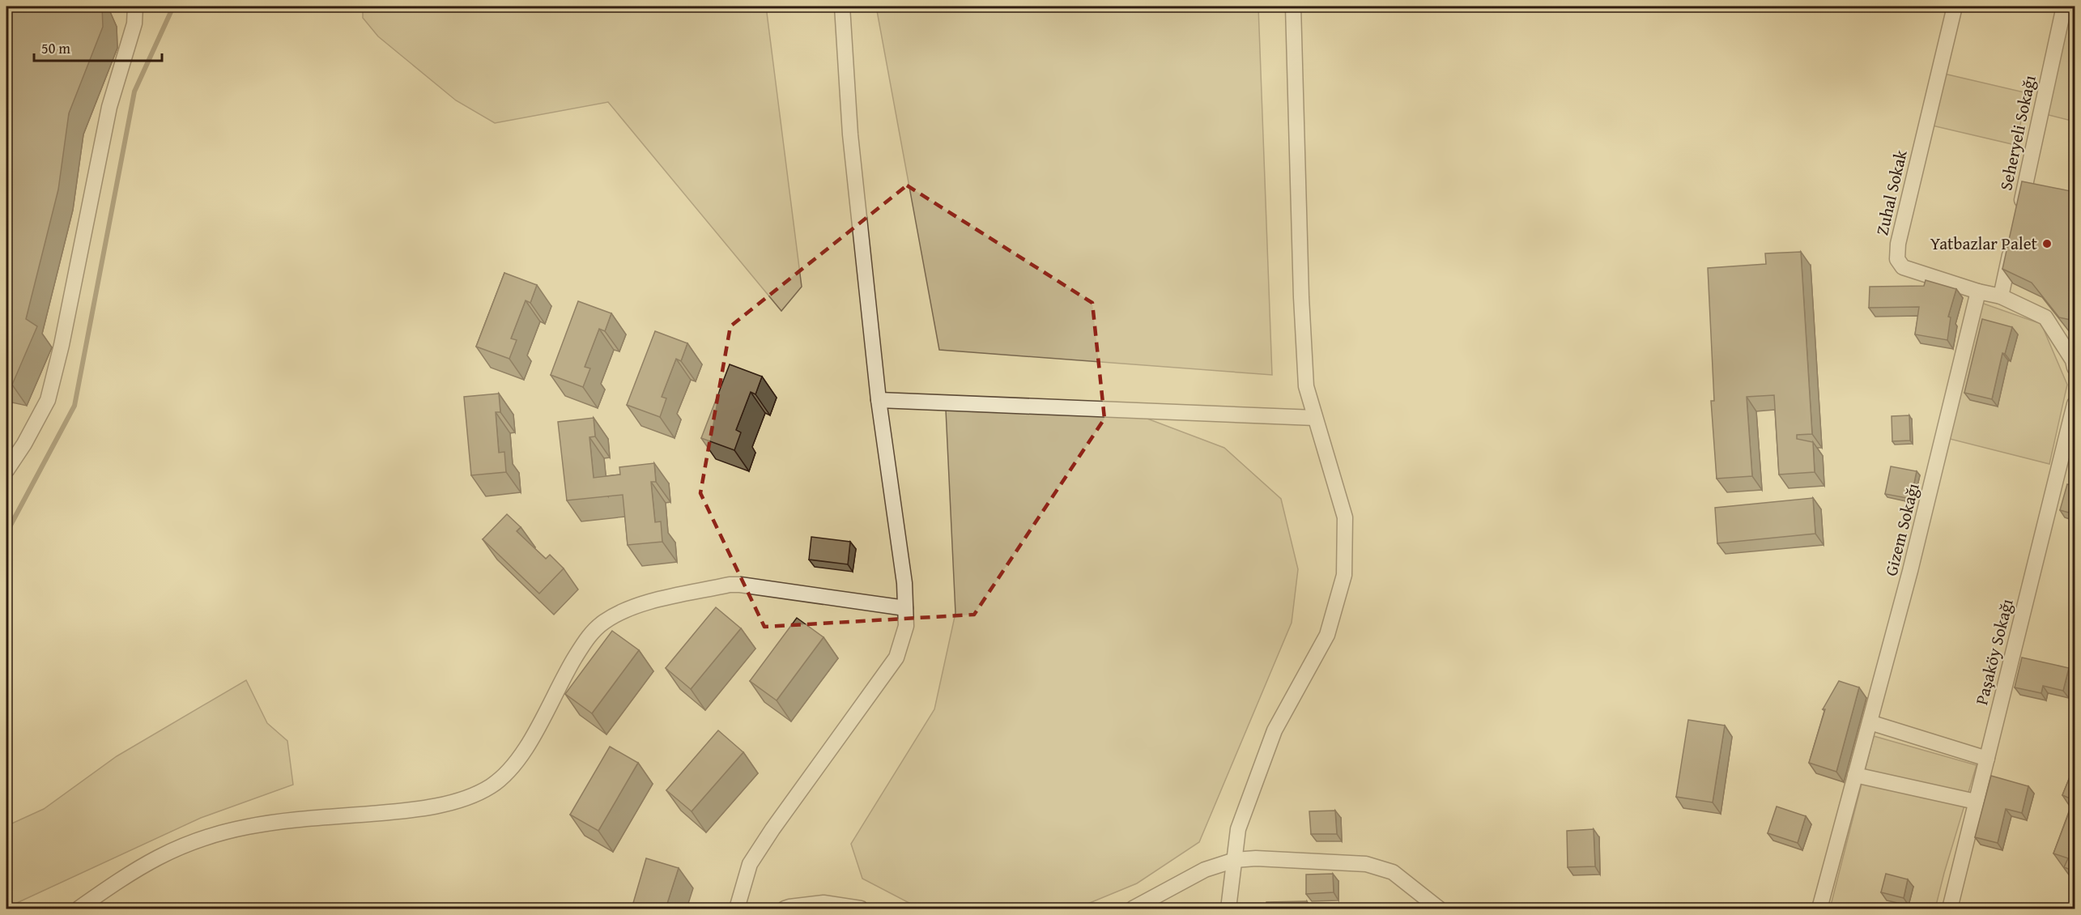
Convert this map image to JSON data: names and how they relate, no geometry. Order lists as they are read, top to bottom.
{
  "streets": {
    "street": [
      "Seheryeli Sokağı",
      "Zuhal Sokak",
      "Gizem Sokağı",
      "Paşaköy Sokağı"
    ]
  },
  "crossings": [
    ["Zuhal Sokak", "Gizem Sokağı"]
  ],
  "places": ["Yatbazlar Palet"],
  "scale_bar": "50 m"
}
